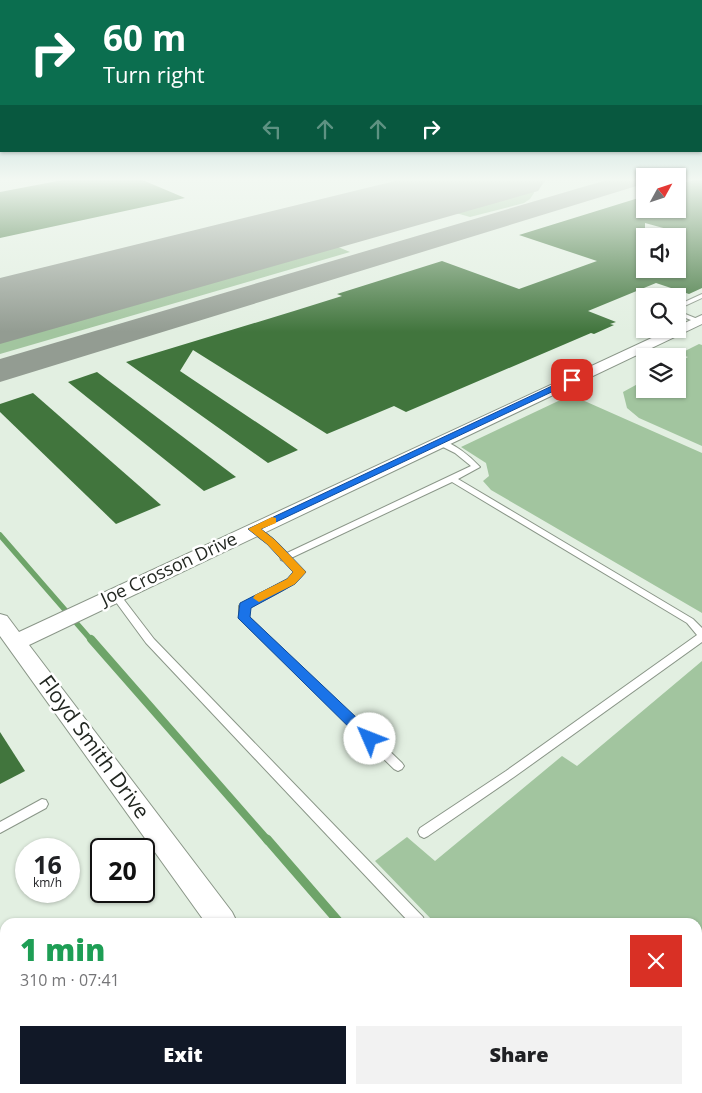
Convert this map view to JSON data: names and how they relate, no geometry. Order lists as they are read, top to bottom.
{
  "streets": {
    "street": ["Joe Crosson Drive", "Floyd Smith Drive"]
  },
  "crossings": [
    ["Joe Crosson Drive", "Floyd Smith Drive"]
  ],
  "north": "top right",
  "page": {
    "turn": ["60 m", "Turn right"],
    "speed": "16 km/h",
    "limit": "20",
    "heading": ["1 min", "310 m · 07:41"],
    "buttons": ["Exit", "Share"]
  }
}
